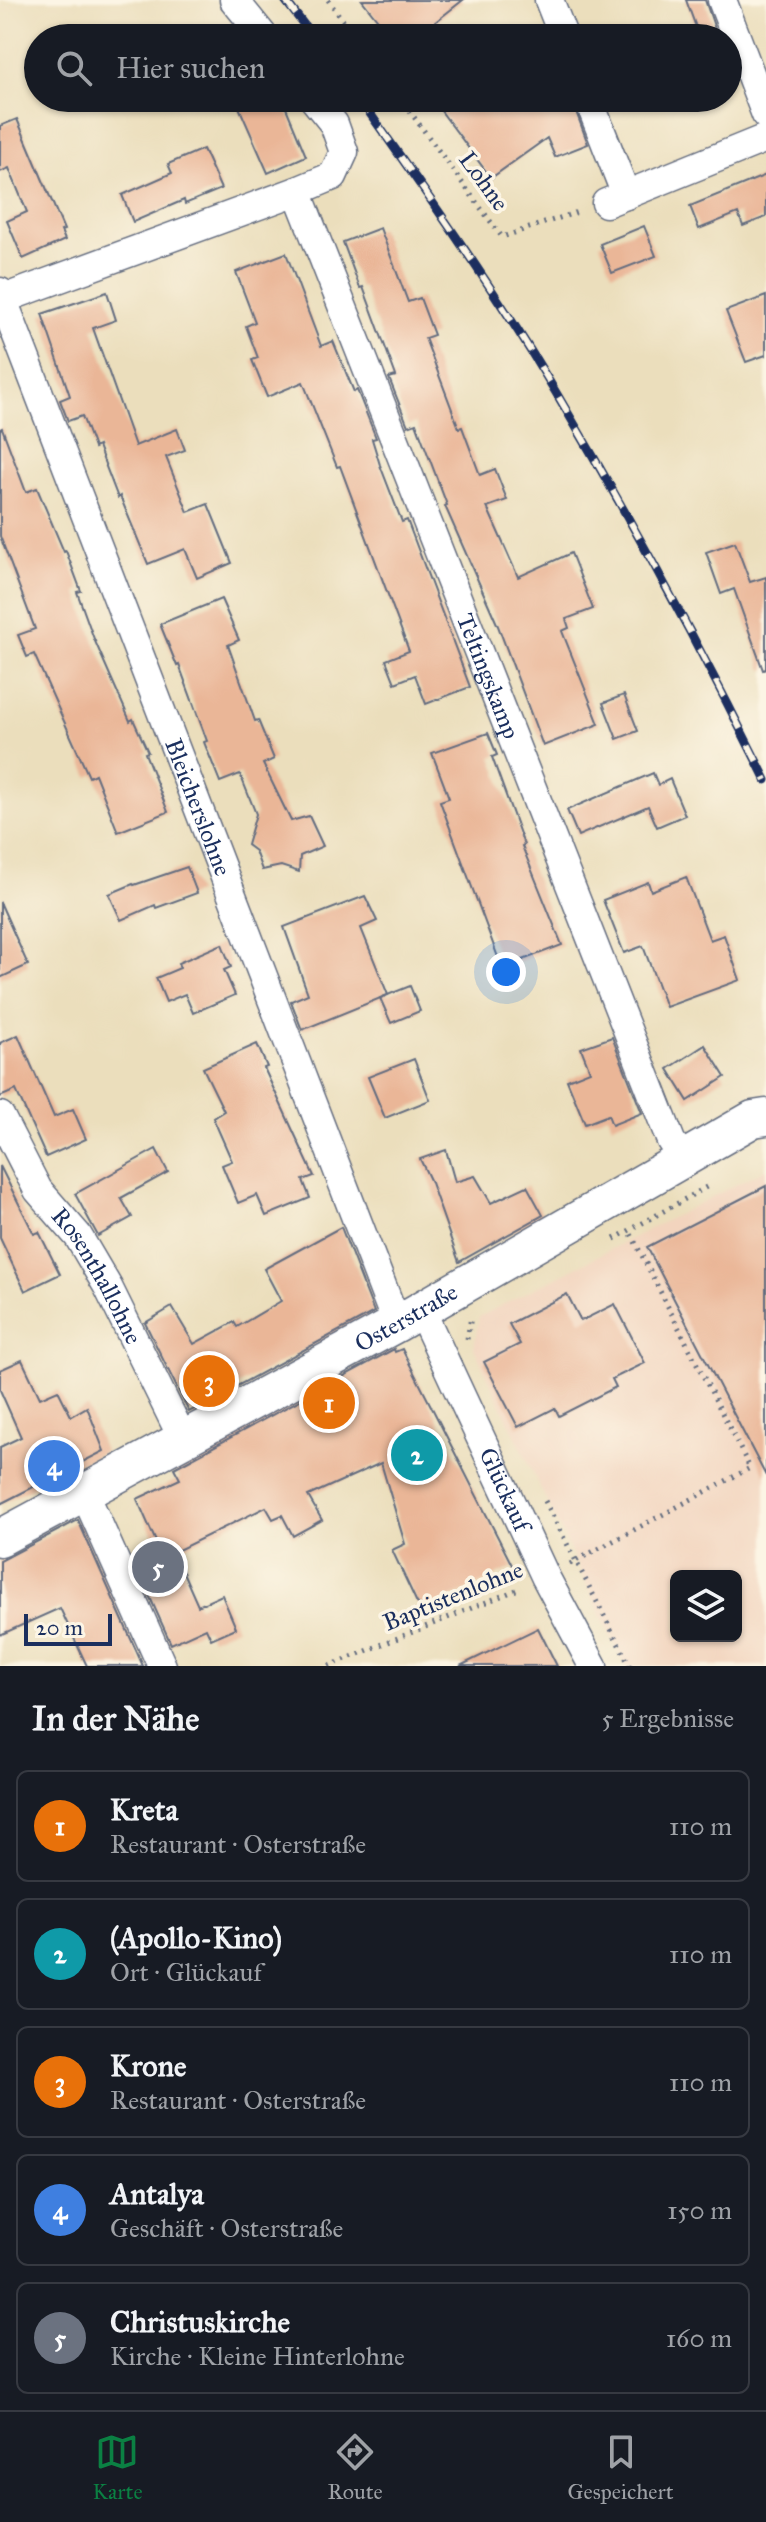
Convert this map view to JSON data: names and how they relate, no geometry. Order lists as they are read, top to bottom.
{
  "streets": {
    "street": [
      "Teltingskamp",
      "Bleicherslohne",
      "Rosenthallohne",
      "Osterstraße",
      "Glückauf"
    ],
    "path": ["Lohne", "Baptistenlohne"]
  },
  "crossings": [
    ["Teltingskamp", "Osterstraße"],
    ["Bleicherslohne", "Osterstraße"],
    ["Bleicherslohne", "Glückauf"],
    ["Rosenthallohne", "Osterstraße"],
    ["Osterstraße", "Glückauf"],
    ["Glückauf", "Baptistenlohne"]
  ],
  "scale_bar": "20 m",
  "page": {
    "search": "Hier suchen",
    "pins": [
      "3",
      "1",
      "2",
      "4",
      "5"
    ],
    "scale": "20 m",
    "heading": ["In der Nähe", "5 Ergebnisse"],
    "list": [
      {
        "mark": "1",
        "name": "Kreta",
        "note": "Restaurant · Osterstraße",
        "value": "110 m"
      },
      {
        "mark": "2",
        "name": "(Apollo-Kino)",
        "note": "Ort · Glückauf",
        "value": "110 m"
      },
      {
        "mark": "3",
        "name": "Krone",
        "note": "Restaurant · Osterstraße",
        "value": "110 m"
      },
      {
        "mark": "4",
        "name": "Antalya",
        "note": "Geschäft · Osterstraße",
        "value": "150 m"
      },
      {
        "mark": "5",
        "name": "Christuskirche",
        "note": "Kirche · Kleine Hinterlohne",
        "value": "160 m"
      }
    ],
    "nav": ["Karte", "Route", "Gespeichert"]
  }
}
